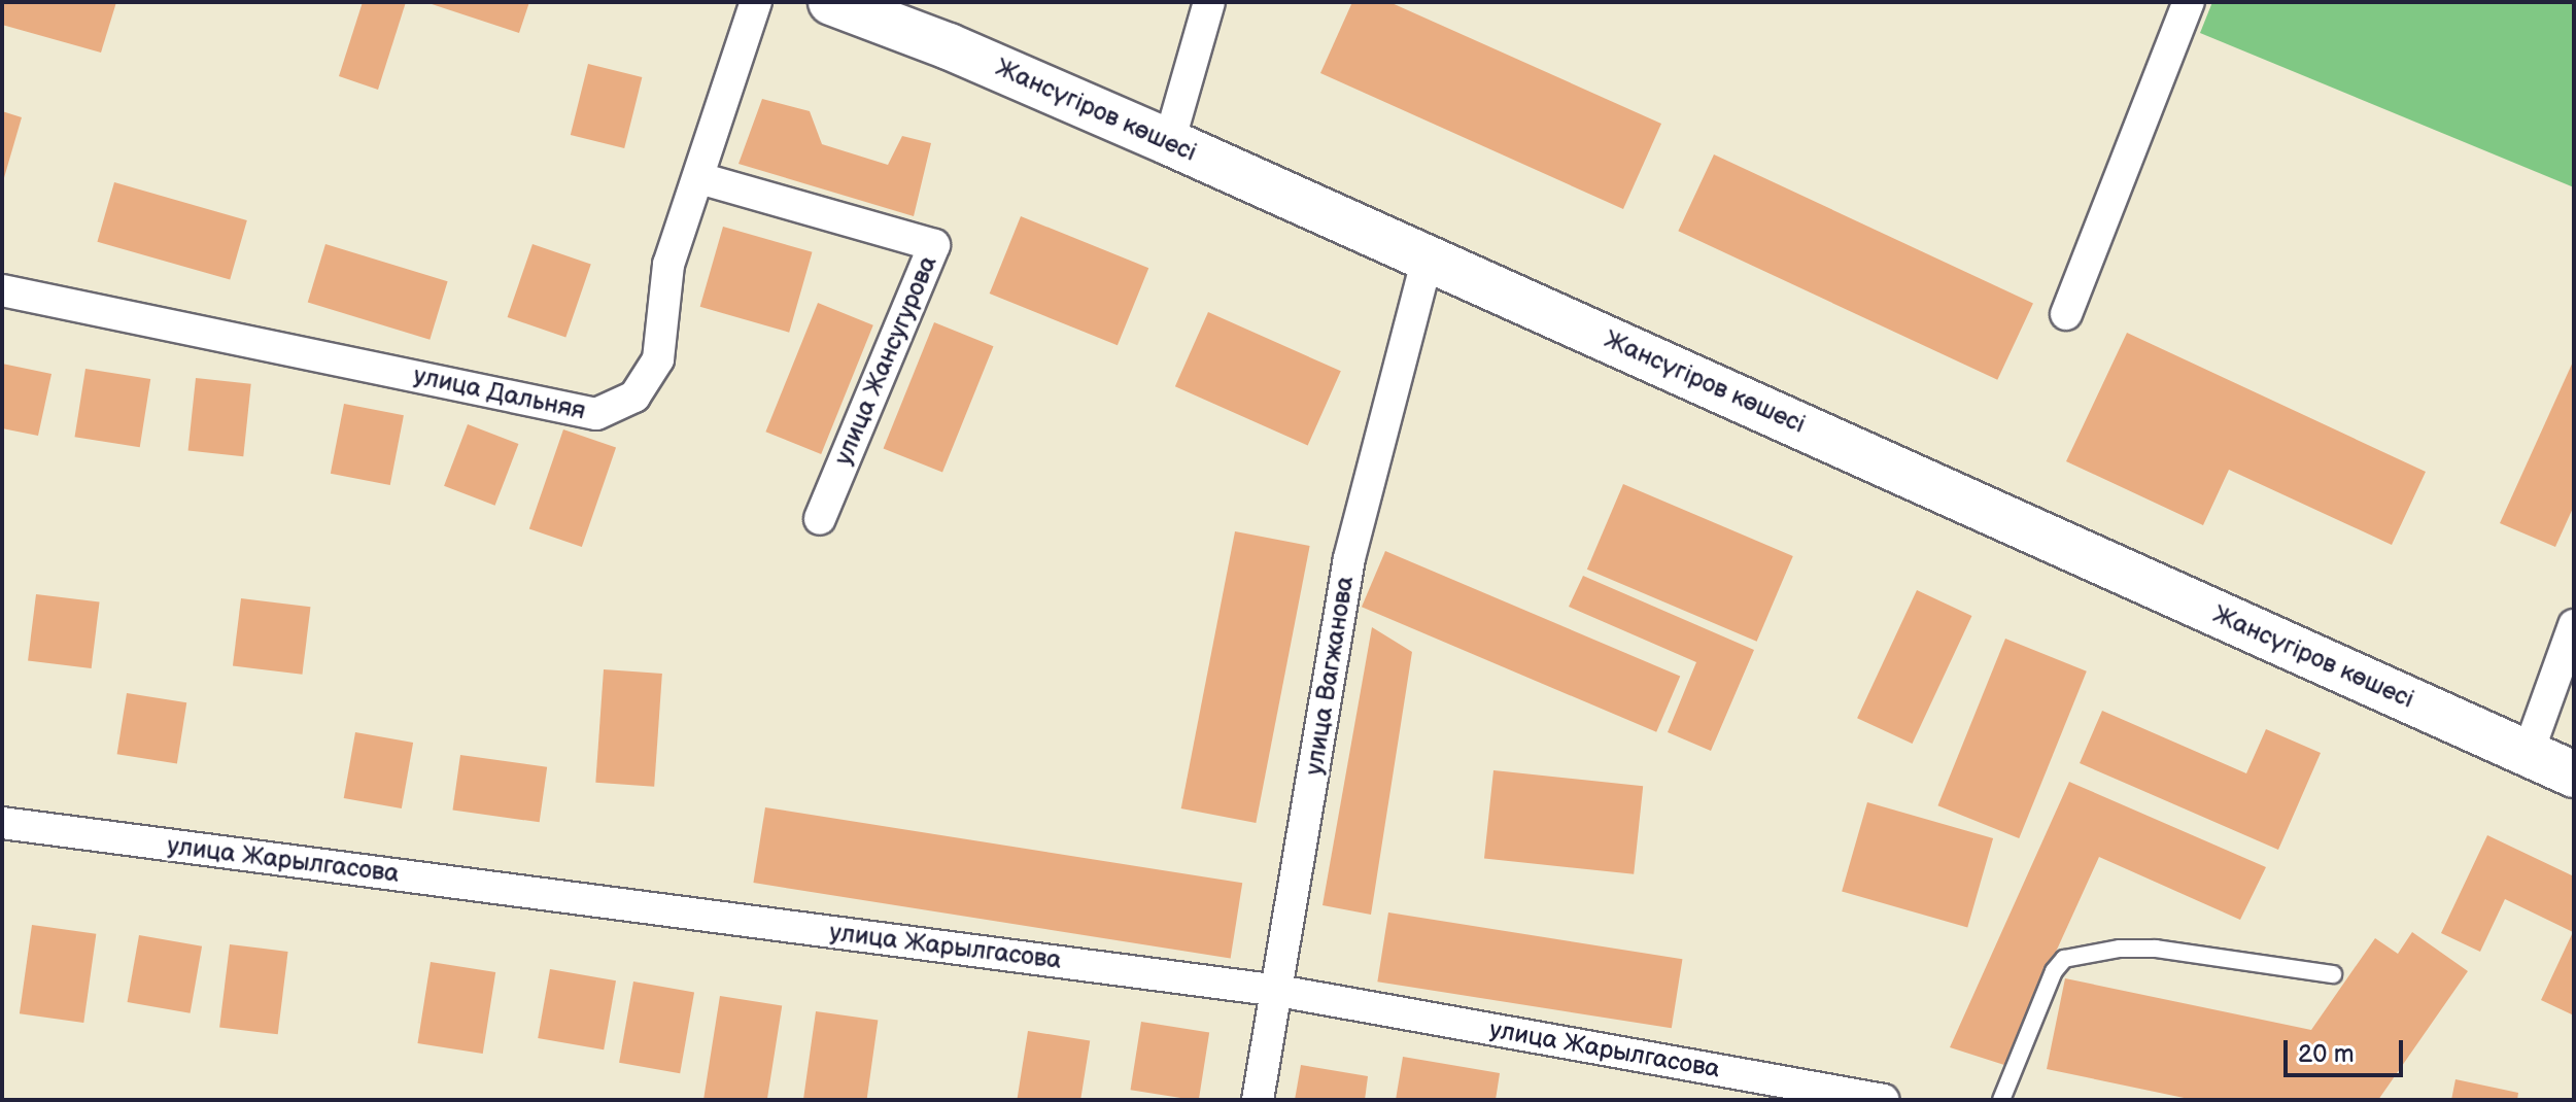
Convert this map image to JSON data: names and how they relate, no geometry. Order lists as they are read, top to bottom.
{
  "streets": {
    "main road": ["Жансүгіров көшесі"],
    "street": [
      "улица Жансугурова",
      "улица Дальняя",
      "улица Вагжанова",
      "улица Жарылгасова"
    ]
  },
  "crossings": [
    ["Жансүгіров көшесі", "улица Вагжанова"],
    ["улица Жансугурова", "улица Дальняя"],
    ["улица Вагжанова", "улица Жарылгасова"]
  ],
  "scale_bar": "20 m"
}
